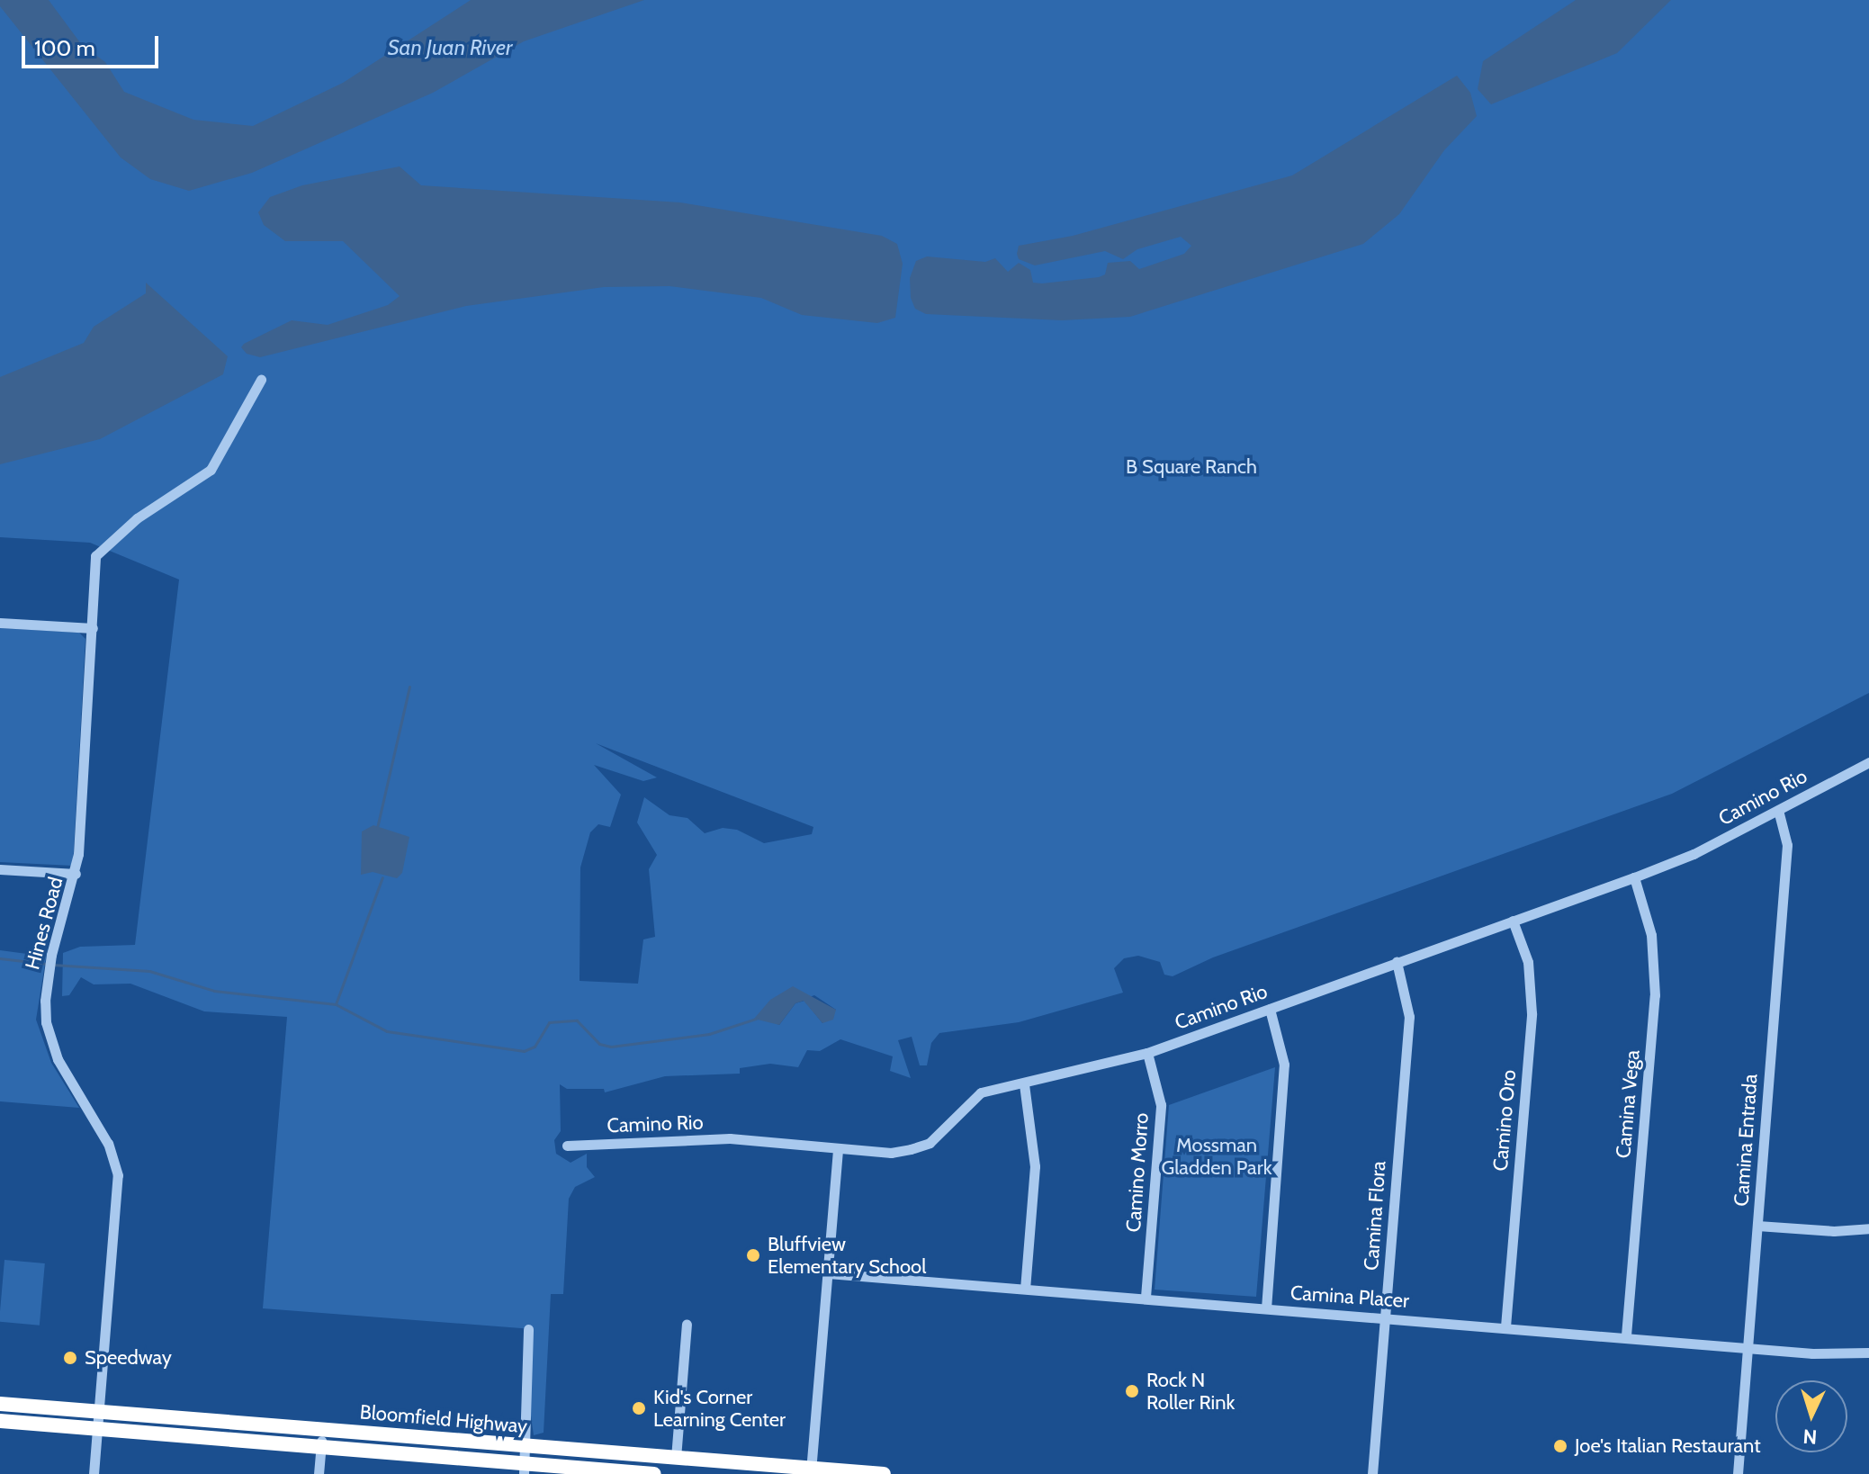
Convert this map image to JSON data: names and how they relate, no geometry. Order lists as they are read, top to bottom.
{
  "streets": {
    "highway": ["Bloomfield Highway"],
    "street": [
      "Camino Rio",
      "Hines Road",
      "Camina Vega",
      "Camino Oro",
      "Camina Entrada",
      "Camino Morro",
      "Camina Flora",
      "Camina Placer"
    ]
  },
  "crossings": [
    ["Camino Rio", "Camina Vega"],
    ["Camino Rio", "Camino Oro"],
    ["Camino Rio", "Camina Entrada"],
    ["Camino Rio", "Camino Morro"],
    ["Camino Rio", "Camina Flora"],
    ["Hines Road", "Bloomfield Highway"],
    ["Camina Vega", "Camina Placer"],
    ["Camino Oro", "Camina Placer"],
    ["Camina Entrada", "Camina Placer"],
    ["Camino Morro", "Camina Placer"],
    ["Camina Flora", "Camina Placer"]
  ],
  "water": ["San Juan River"],
  "parks": ["B Square Ranch", "Mossman Gladden Park"],
  "places": [
    "Bluffview Elementary School",
    "Speedway",
    "Rock N Roller Rink",
    "Kid's Corner Learning Center",
    "Joe's Italian Restaurant"
  ],
  "scale_bar": "100 m",
  "north": "bottom"
}
